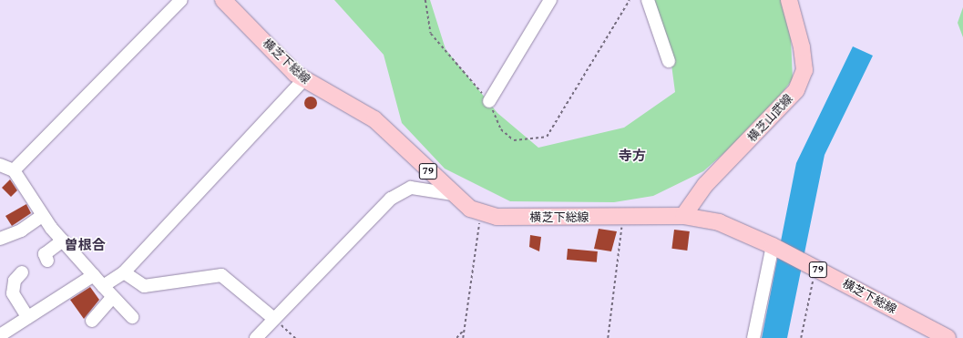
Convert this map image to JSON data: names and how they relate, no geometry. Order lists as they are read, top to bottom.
{
  "streets": {
    "main road": ["横芝下総線", "横芝山武線", "79"]
  },
  "crossings": [
    ["横芝下総線", "横芝山武線"]
  ],
  "districts": ["寺方", "曽根合"]
}
